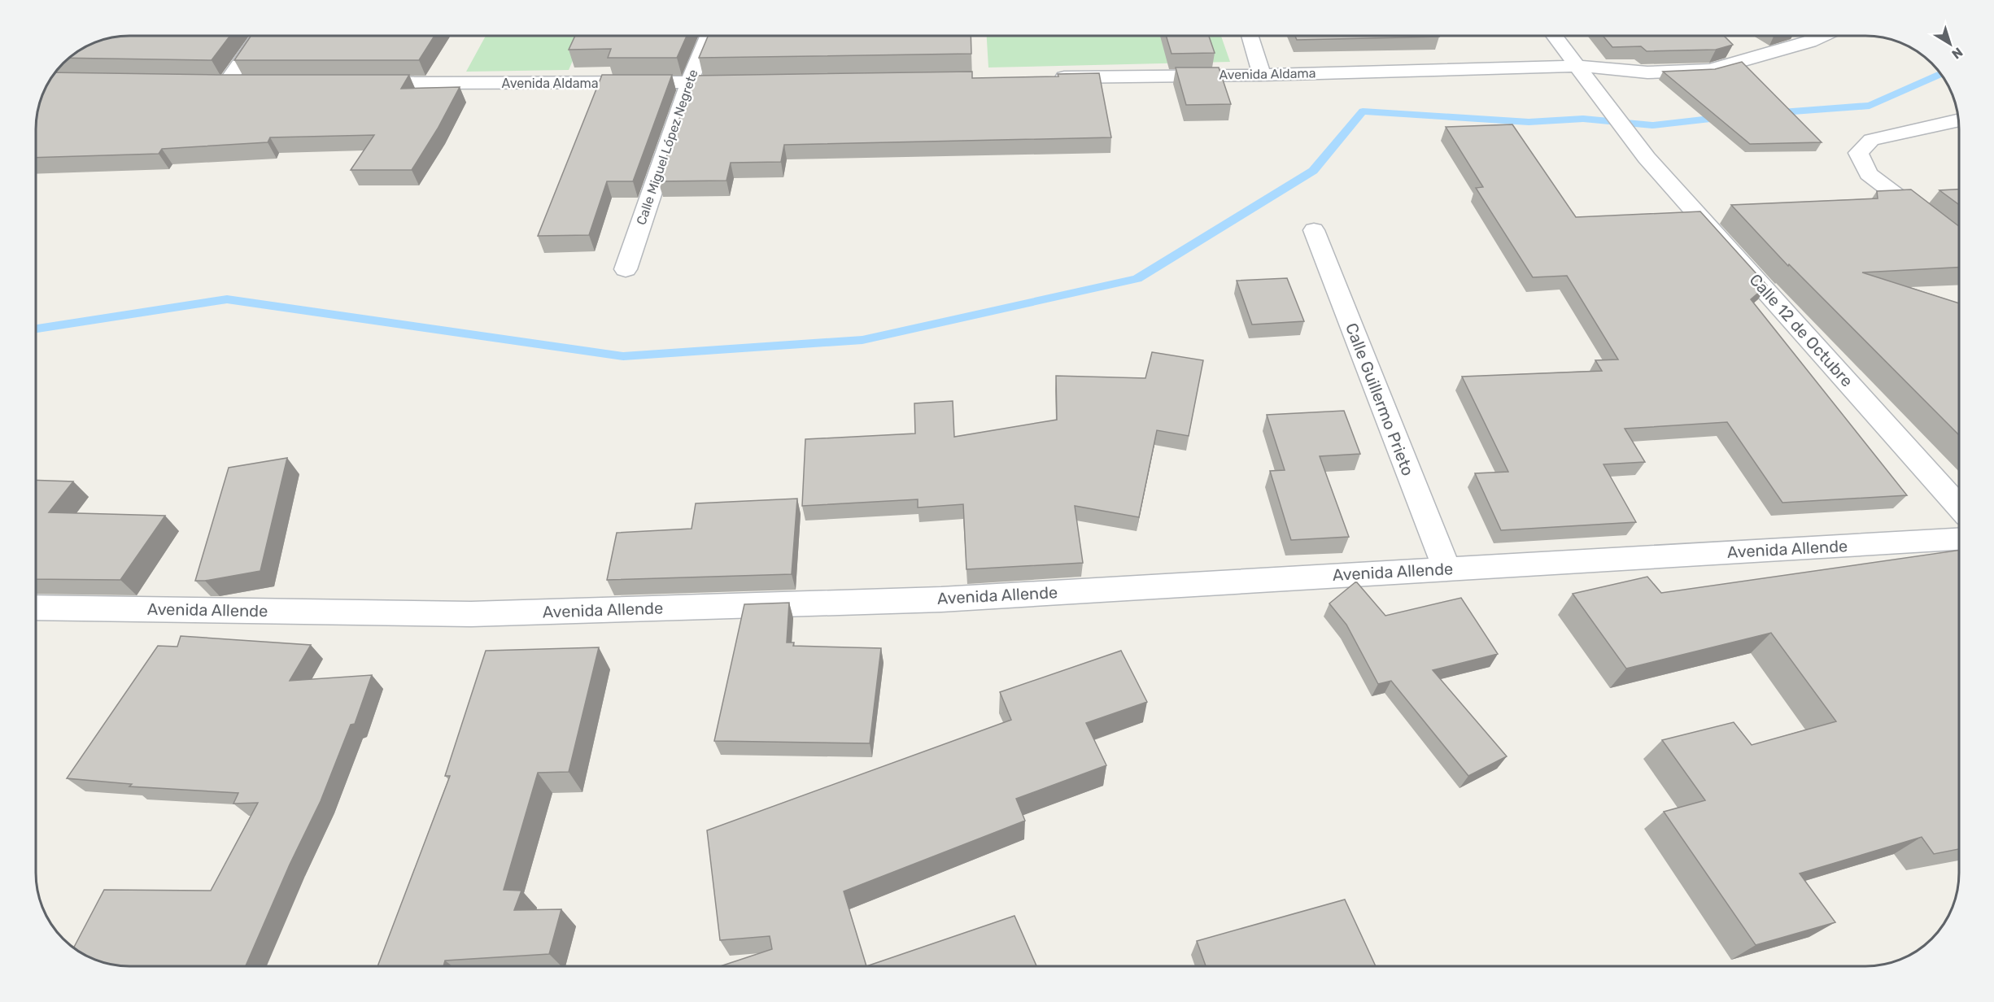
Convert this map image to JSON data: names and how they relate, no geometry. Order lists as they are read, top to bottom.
{
  "streets": {
    "street": [
      "Avenida Aldama",
      "Calle Miguel López Negrete",
      "Calle 12 de Octubre",
      "Calle Guillermo Prieto",
      "Avenida Allende"
    ]
  },
  "crossings": [
    ["Avenida Aldama", "Calle Miguel López Negrete"],
    ["Avenida Aldama", "Calle 12 de Octubre"],
    ["Calle Guillermo Prieto", "Avenida Allende"]
  ],
  "north": "bottom right"
}
